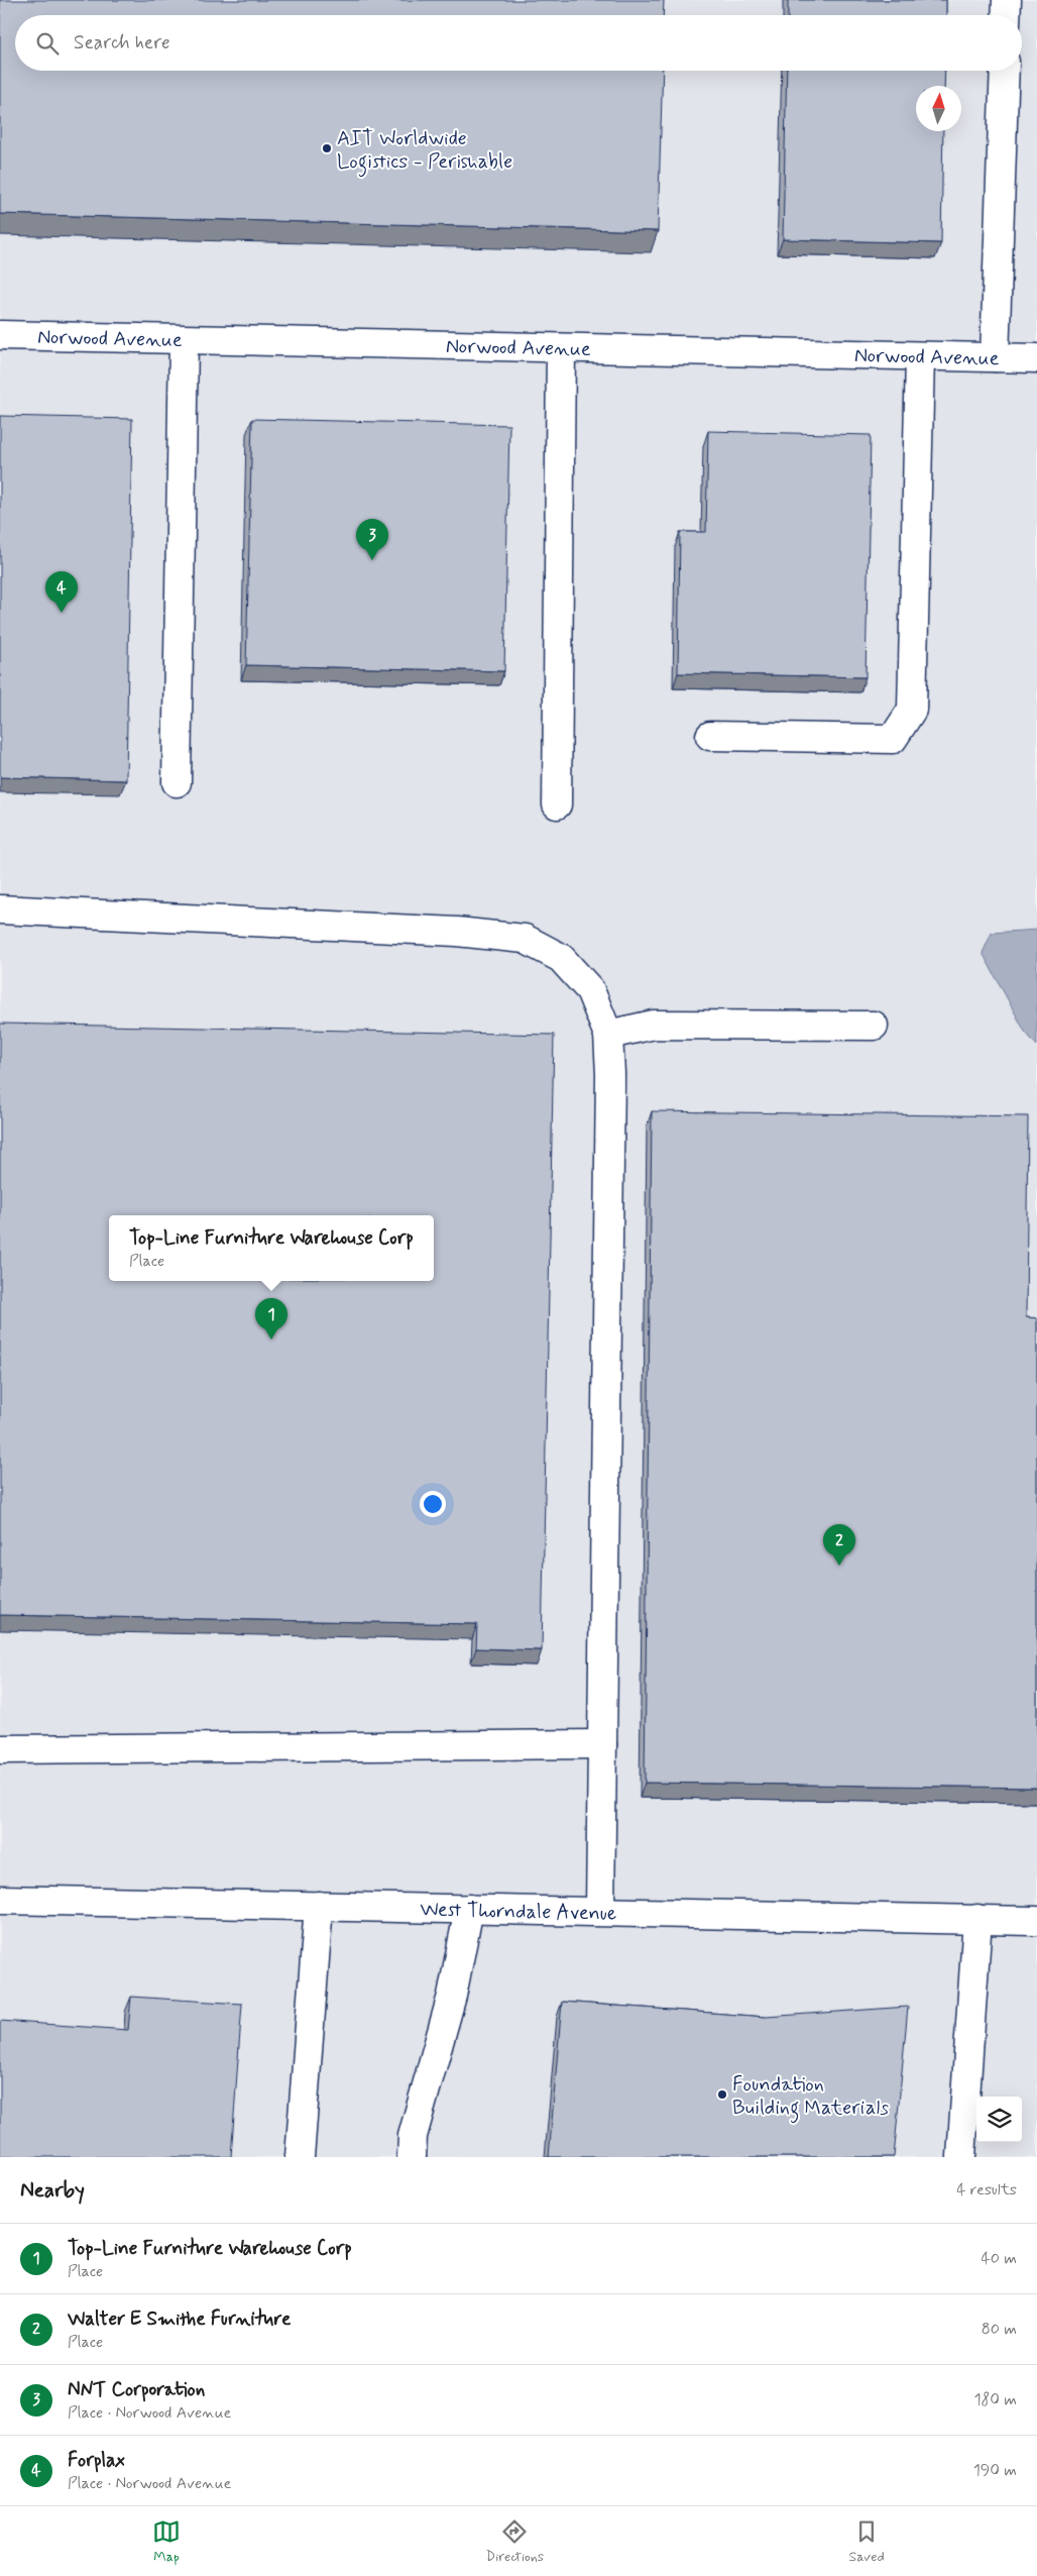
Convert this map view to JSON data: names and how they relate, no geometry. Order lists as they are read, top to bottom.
{
  "streets": {
    "street": ["Norwood Avenue", "West Thorndale Avenue"]
  },
  "places": ["AIT Worldwide Logistics - Perishable", "Foundation Building Materials"],
  "north": "top",
  "page": {
    "search": "Search here",
    "pins": [
      "3",
      "4",
      "1",
      "2"
    ],
    "popup": ["Top-Line Furniture Warehouse Corp", "Place"],
    "heading": ["Nearby", "4 results"],
    "list": [
      {
        "mark": "1",
        "name": "Top-Line Furniture Warehouse Corp",
        "note": "Place",
        "value": "40 m"
      },
      {
        "mark": "2",
        "name": "Walter E Smithe Furniture",
        "note": "Place",
        "value": "80 m"
      },
      {
        "mark": "3",
        "name": "NNT Corporation",
        "note": "Place · Norwood Avenue",
        "value": "180 m"
      },
      {
        "mark": "4",
        "name": "Forplax",
        "note": "Place · Norwood Avenue",
        "value": "190 m"
      }
    ],
    "nav": ["Map", "Directions", "Saved"]
  }
}
